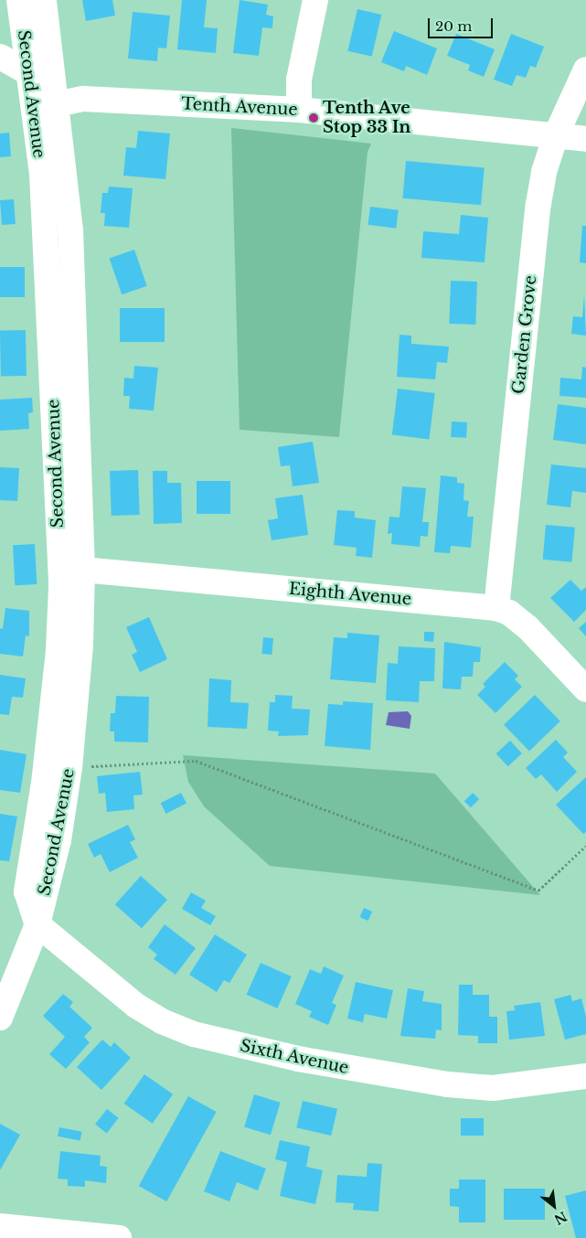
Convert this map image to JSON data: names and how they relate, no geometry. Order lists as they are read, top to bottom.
{
  "streets": {
    "street": [
      "Second Avenue",
      "Tenth Avenue",
      "Garden Grove",
      "Eighth Avenue",
      "Sixth Avenue"
    ]
  },
  "crossings": [
    ["Second Avenue", "Tenth Avenue"],
    ["Second Avenue", "Eighth Avenue"],
    ["Second Avenue", "Sixth Avenue"],
    ["Tenth Avenue", "Garden Grove"],
    ["Garden Grove", "Eighth Avenue"]
  ],
  "places": ["Tenth Ave Stop 33 In"],
  "scale_bar": "20 m",
  "north": "bottom right"
}
